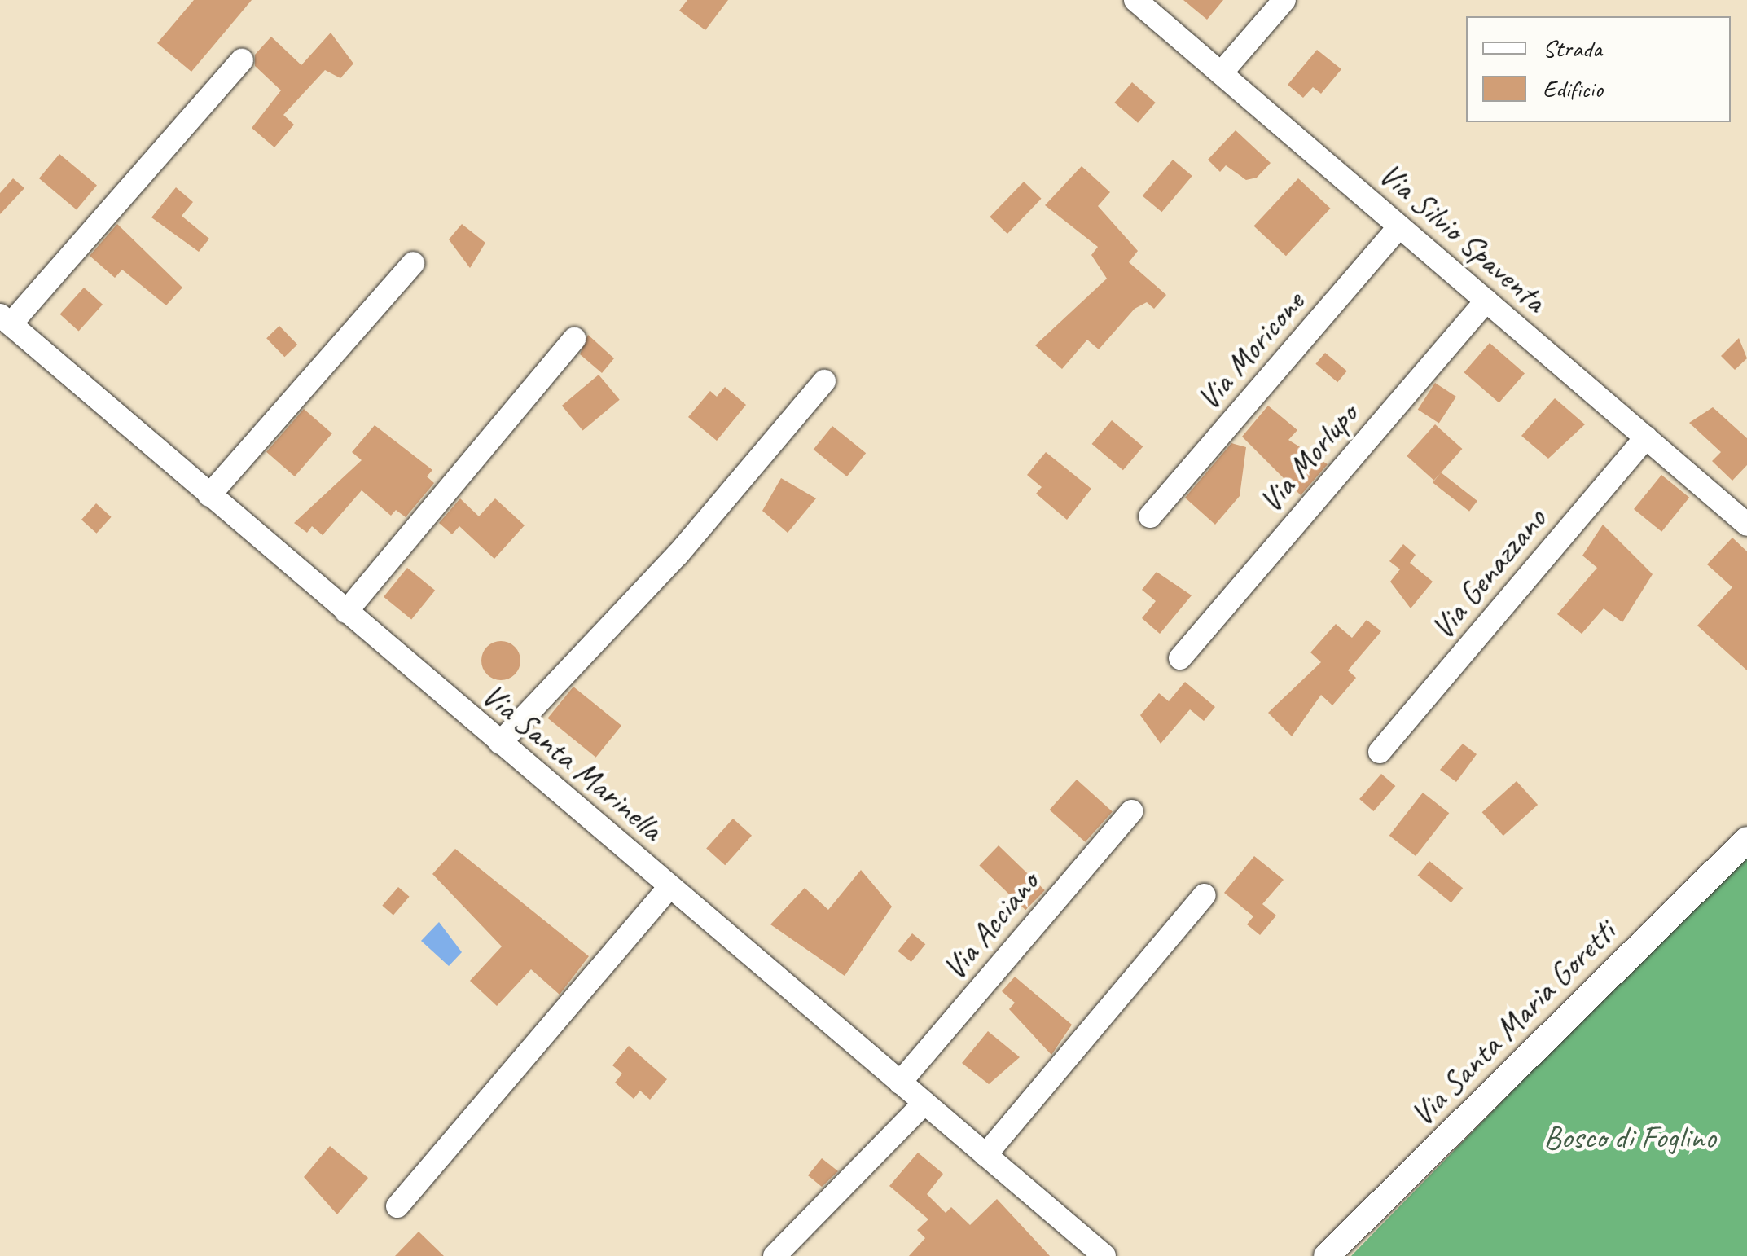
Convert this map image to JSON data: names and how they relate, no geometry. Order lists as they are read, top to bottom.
{
  "streets": {
    "main road": ["Via Santa Maria Goretti"],
    "street": [
      "Via Silvio Spaventa",
      "Via Moricone",
      "Via Morlupo",
      "Via Genazzano",
      "Via Santa Marinella",
      "Via Acciano"
    ]
  },
  "crossings": [
    ["Via Silvio Spaventa", "Via Moricone"],
    ["Via Silvio Spaventa", "Via Morlupo"],
    ["Via Silvio Spaventa", "Via Genazzano"],
    ["Via Santa Marinella", "Via Acciano"]
  ],
  "parks": ["Bosco di Foglino"],
  "legend": ["Strada", "Edificio"]
}
